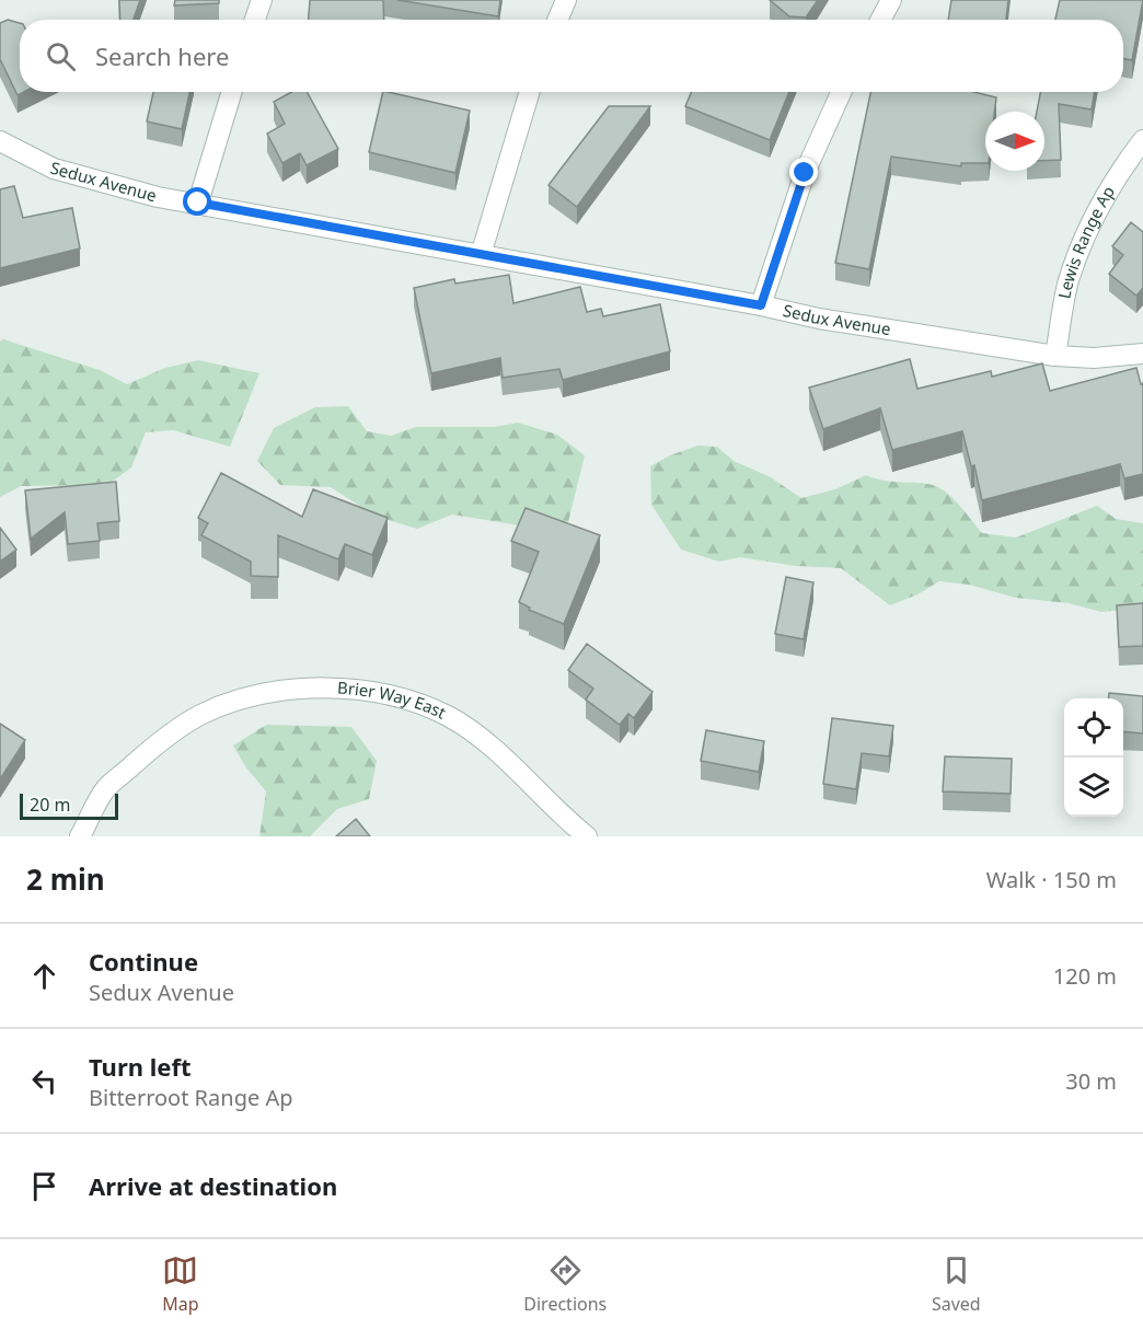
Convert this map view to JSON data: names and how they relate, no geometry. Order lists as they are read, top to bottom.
{
  "streets": {
    "street": ["Sedux Avenue", "Lewis Range Ap", "Brier Way East"]
  },
  "crossings": [
    ["Sedux Avenue", "Lewis Range Ap"]
  ],
  "scale_bar": "20 m",
  "north": "right",
  "page": {
    "search": "Search here",
    "scale": "20 m",
    "heading": ["2 min", "Walk · 150 m"],
    "list": [
      ["Continue", "Sedux Avenue", "120 m"],
      ["Turn left", "Bitterroot Range Ap", "30 m"],
      "Arrive at destination"
    ],
    "nav": ["Map", "Directions", "Saved"]
  }
}
